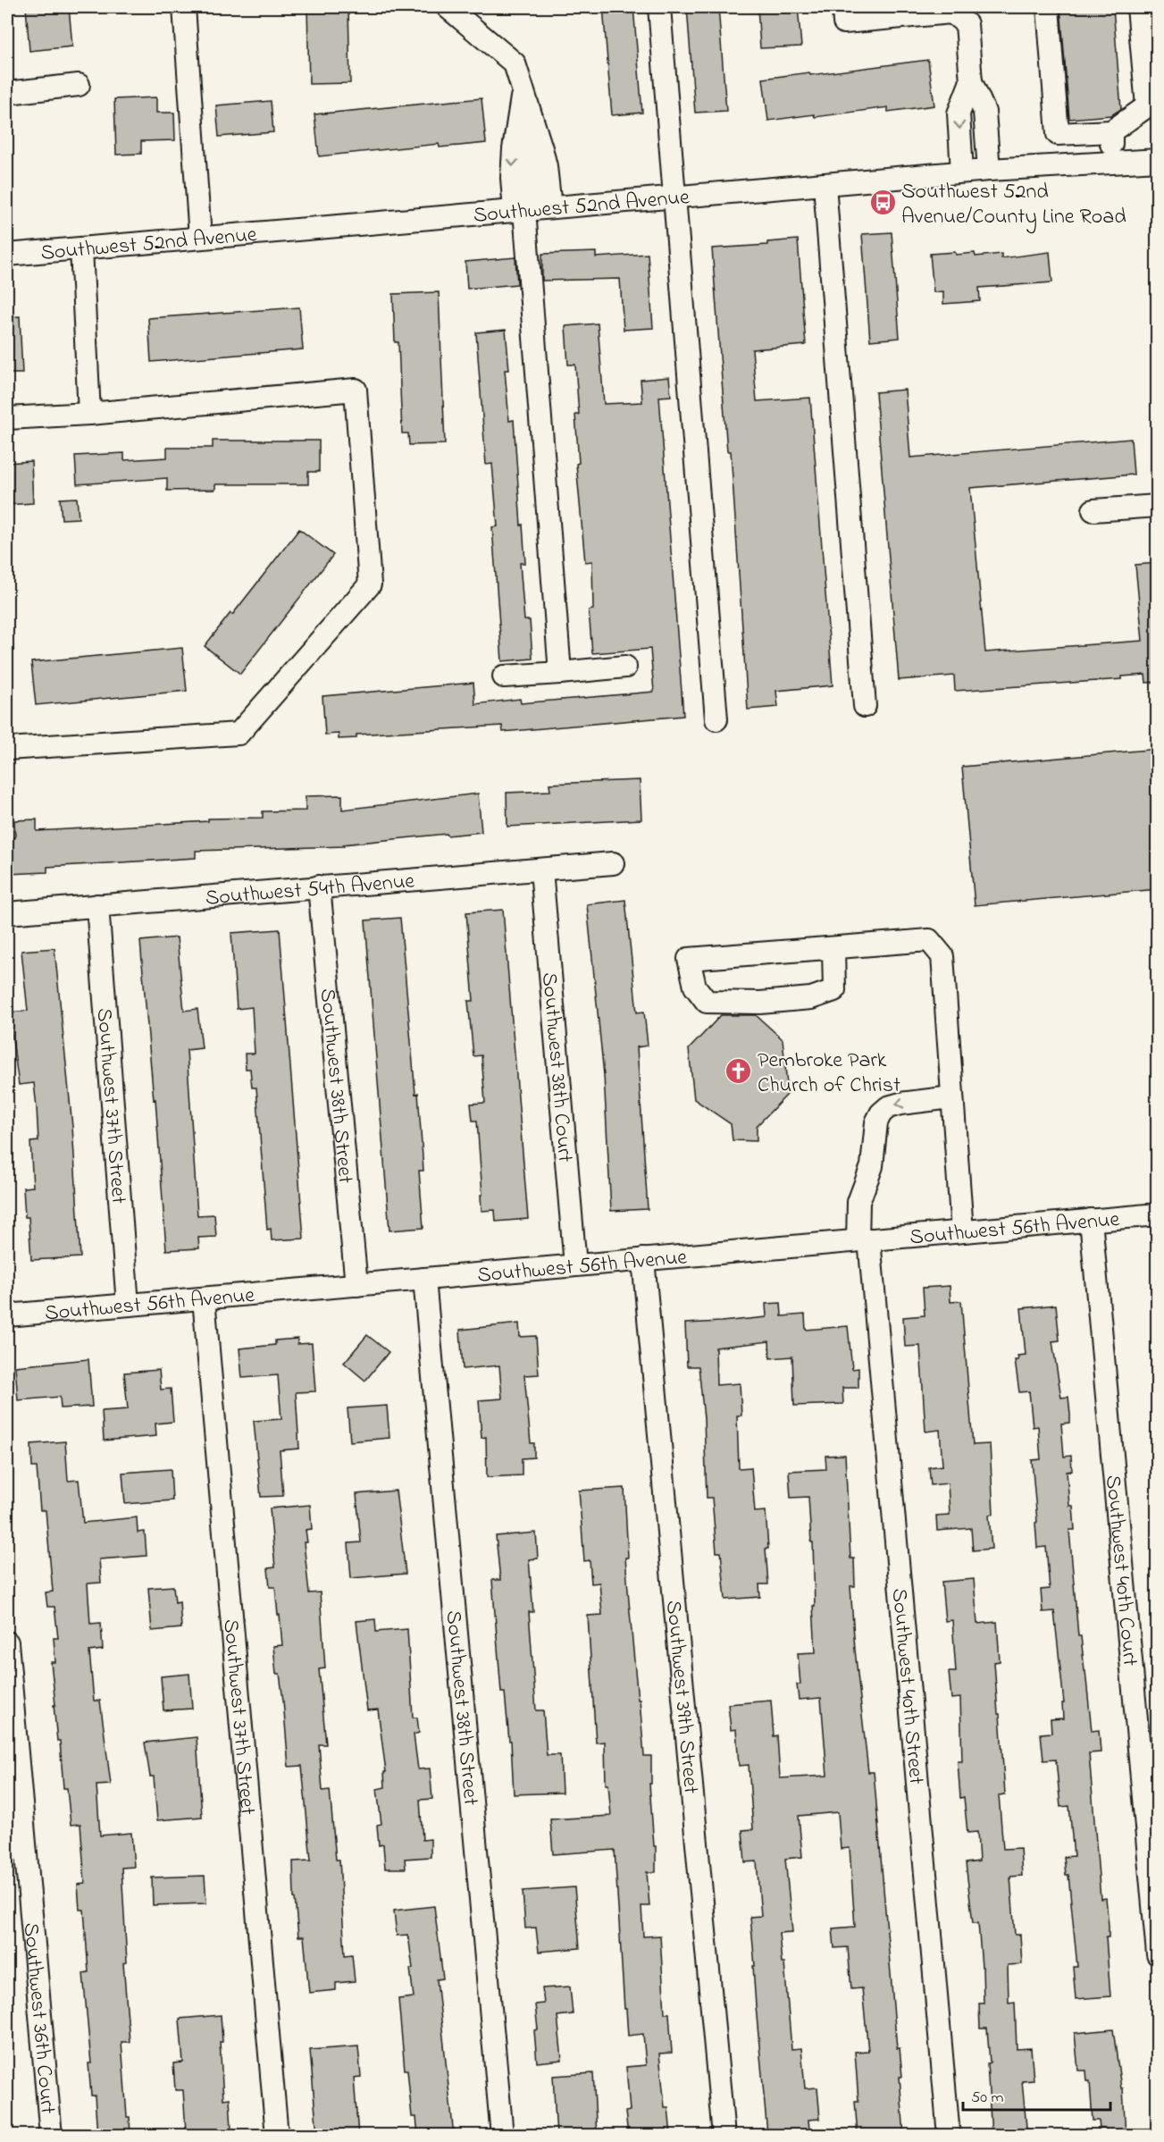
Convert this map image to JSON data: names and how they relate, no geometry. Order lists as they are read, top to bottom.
{
  "streets": {
    "street": [
      "Southwest 52nd Avenue",
      "Southwest 54th Avenue",
      "Southwest 38th Court",
      "Southwest 38th Street",
      "Southwest 37th Street",
      "Southwest 56th Avenue",
      "Southwest 40th Court",
      "Southwest 40th Street",
      "Southwest 39th Street",
      "Southwest 36th Court"
    ]
  },
  "crossings": [
    ["Southwest 54th Avenue", "Southwest 38th Court"],
    ["Southwest 54th Avenue", "Southwest 38th Street"],
    ["Southwest 54th Avenue", "Southwest 37th Street"],
    ["Southwest 38th Court", "Southwest 56th Avenue"],
    ["Southwest 38th Street", "Southwest 56th Avenue"],
    ["Southwest 37th Street", "Southwest 56th Avenue"],
    ["Southwest 56th Avenue", "Southwest 40th Court"],
    ["Southwest 56th Avenue", "Southwest 40th Street"],
    ["Southwest 56th Avenue", "Southwest 39th Street"]
  ],
  "places": {
    "bus stop": ["Southwest 52nd Avenue/County Line Road"],
    "church": ["Pembroke Park Church of Christ"]
  },
  "scale_bar": "50 m"
}
